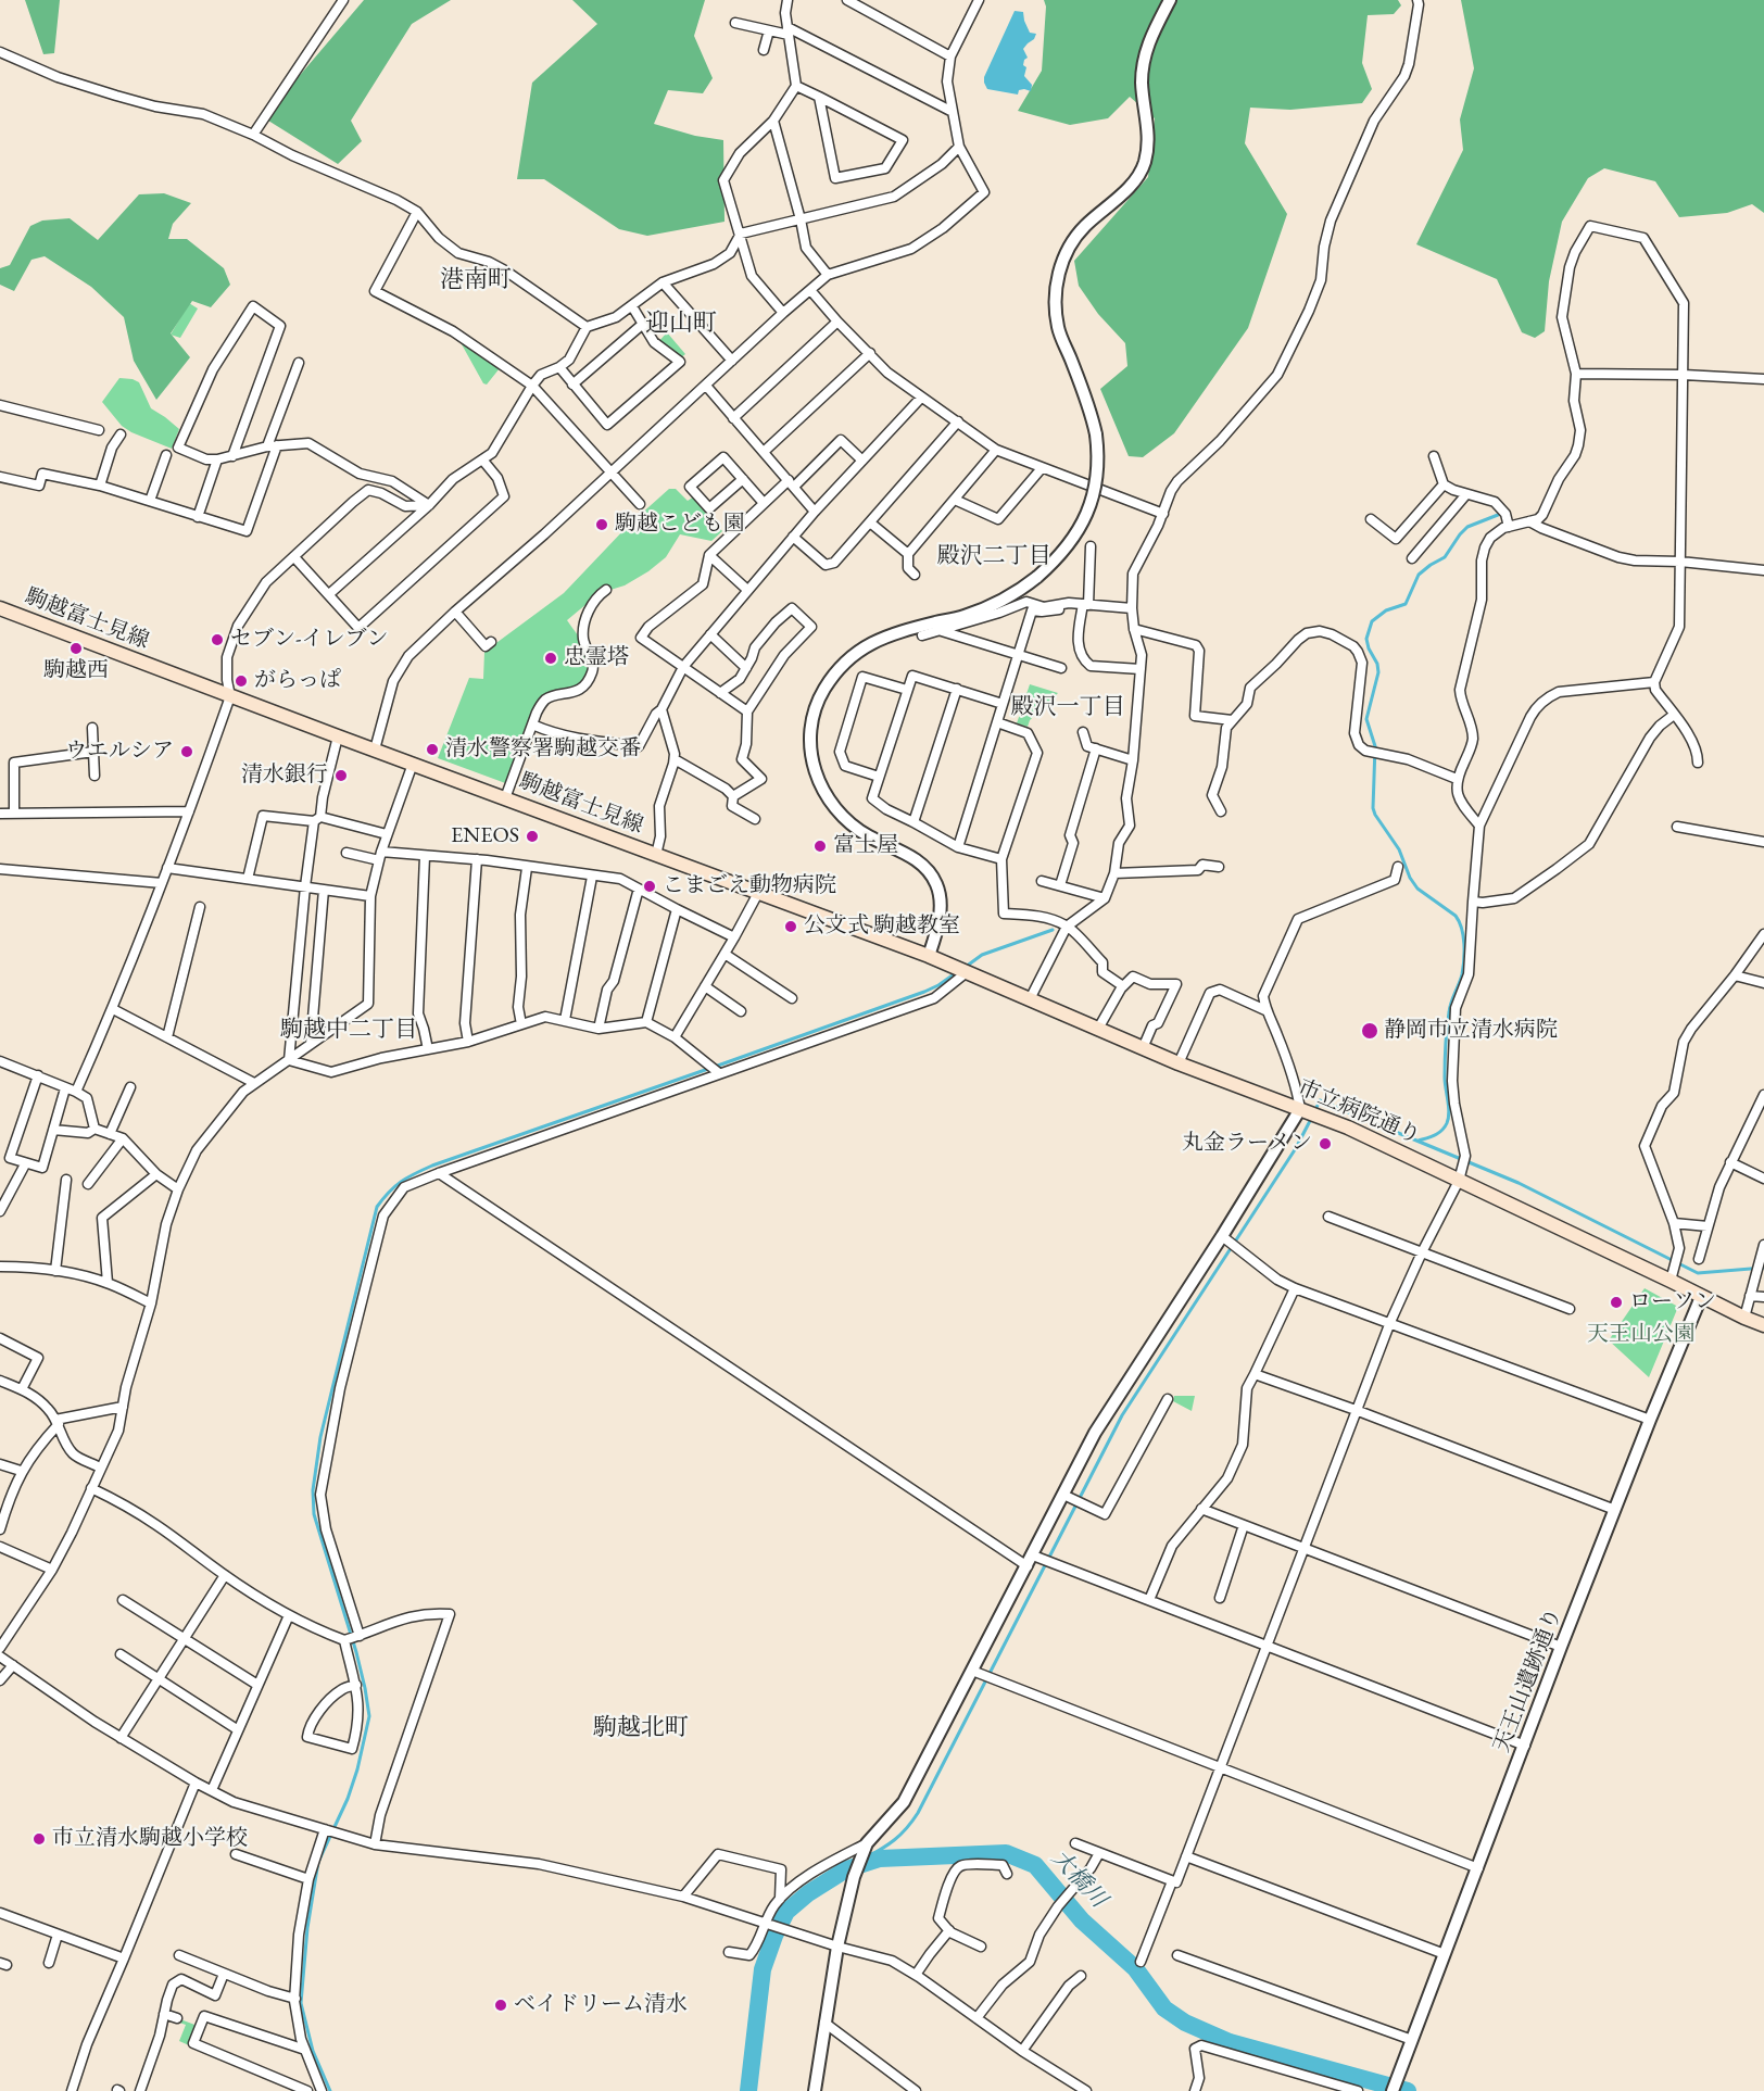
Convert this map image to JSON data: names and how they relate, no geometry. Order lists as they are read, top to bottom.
{
  "streets": {
    "main road": ["駒越富士見線", "市立病院通り"],
    "street": ["天王山遺跡通り"]
  },
  "crossings": [
    ["駒越富士見線", "市立病院通り"],
    ["市立病院通り", "天王山遺跡通り"]
  ],
  "districts": [
    "港南町",
    "迎山町",
    "殿沢二丁目",
    "殿沢一丁目",
    "駒越中二丁目",
    "駒越北町"
  ],
  "water": ["大橋川"],
  "parks": ["天王山公園"],
  "places": [
    "駒越こども園",
    "セブン-イレブン",
    "駒越西",
    "忠霊塔",
    "がらっぱ",
    "清水警察署駒越交番",
    "ウエルシア",
    "清水銀行",
    "ENEOS",
    "富士屋",
    "こまごえ動物病院",
    "公文式 駒越教室",
    "静岡市立清水病院",
    "丸金ラーメン",
    "ローソン",
    "市立清水駒越小学校",
    "ベイドリーム清水"
  ]
}
